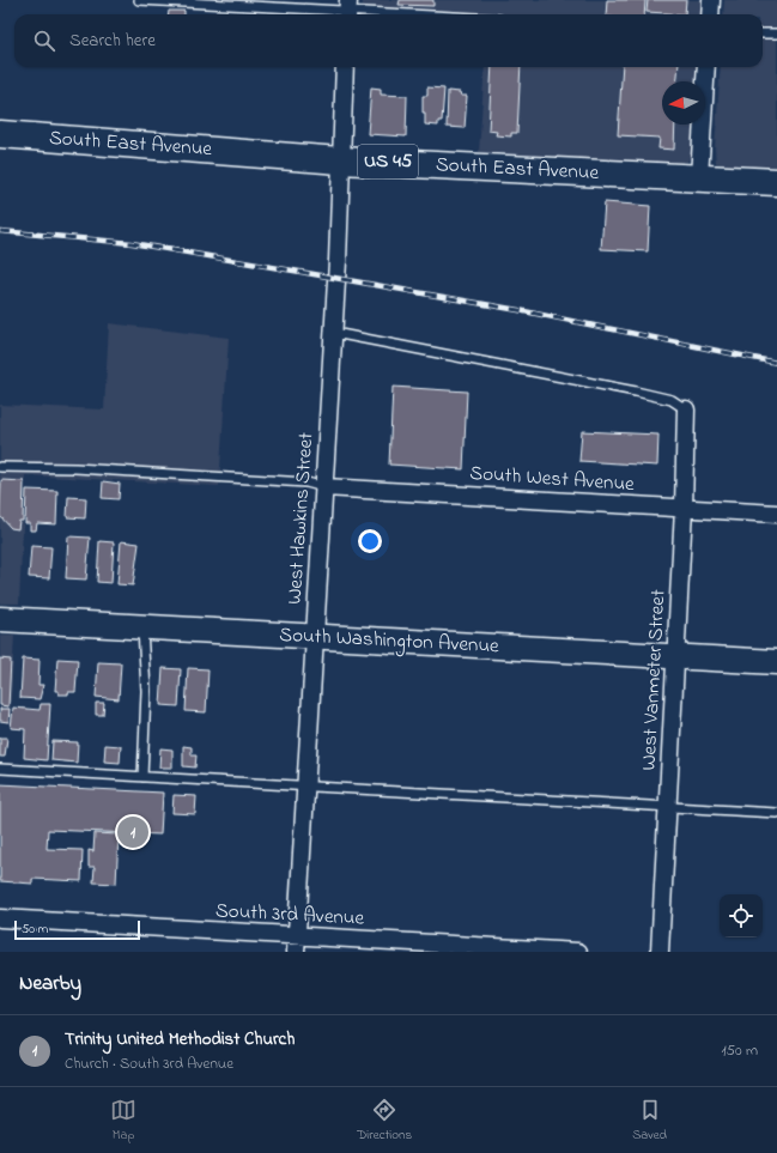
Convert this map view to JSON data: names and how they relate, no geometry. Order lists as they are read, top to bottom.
{
  "streets": {
    "main road": ["South East Avenue", "US 45", "South Washington Avenue"],
    "street": [
      "South West Avenue",
      "West Hawkins Street",
      "West Vanmeter Street",
      "South 3rd Avenue"
    ]
  },
  "crossings": [
    ["South East Avenue", "West Hawkins Street"],
    ["South West Avenue", "West Hawkins Street"],
    ["South West Avenue", "West Vanmeter Street"],
    ["West Hawkins Street", "South Washington Avenue"],
    ["West Hawkins Street", "South 3rd Avenue"],
    ["South Washington Avenue", "West Vanmeter Street"]
  ],
  "scale_bar": "50 m",
  "north": "left",
  "page": {
    "search": "Search here",
    "pins": "1",
    "scale": "50 m",
    "heading": "Nearby",
    "list": [
      {
        "mark": "1",
        "name": "Trinity United Methodist Church",
        "note": "Church · South 3rd Avenue",
        "value": "150 m"
      }
    ],
    "nav": ["Map", "Directions", "Saved"]
  }
}
